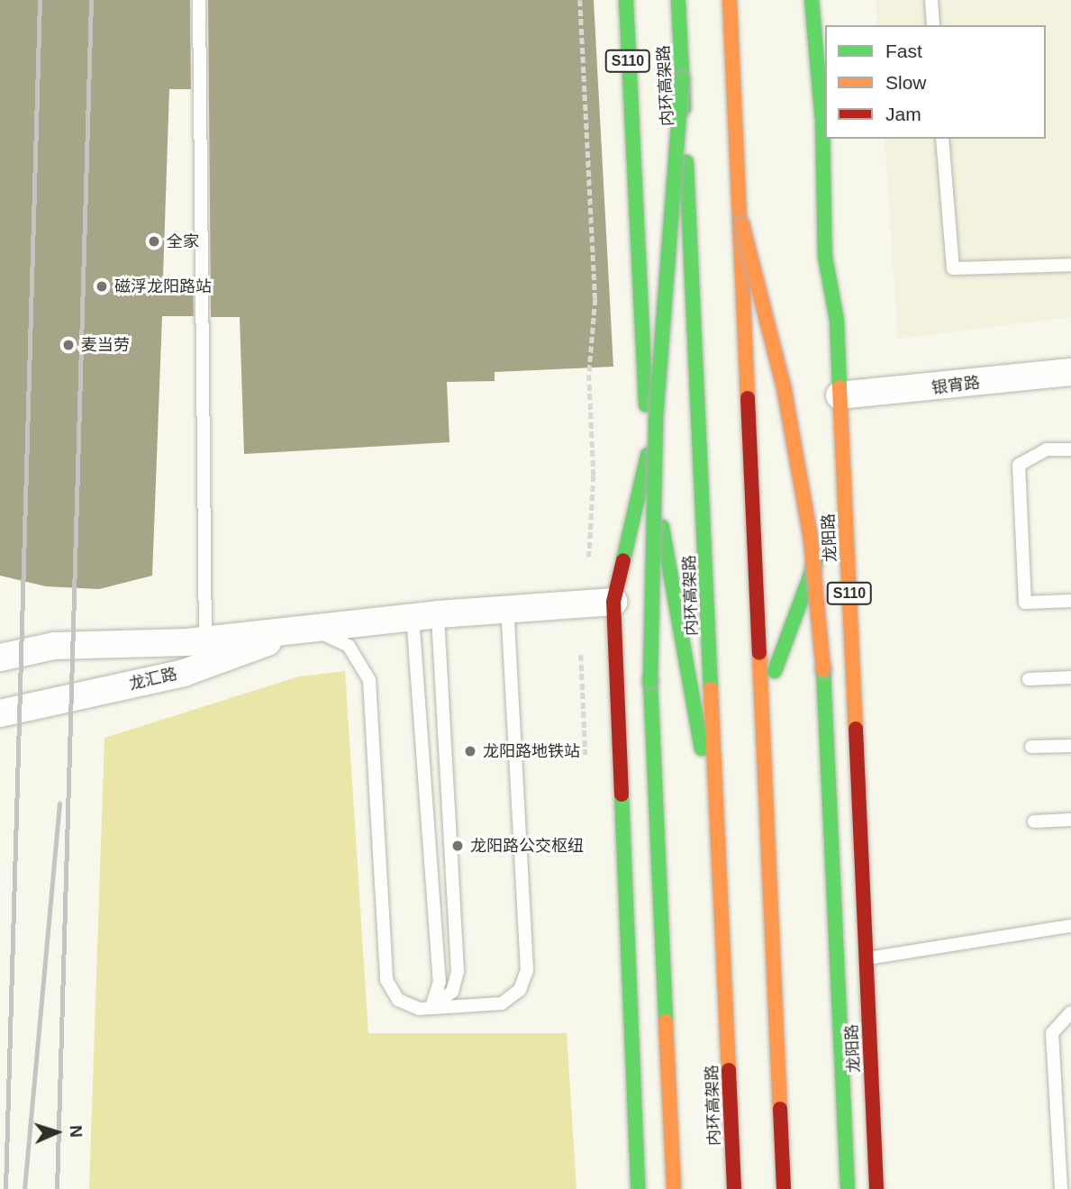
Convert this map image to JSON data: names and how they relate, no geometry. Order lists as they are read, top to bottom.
{
  "streets": {
    "main road": ["S110", "内环高架路", "龙阳路"],
    "street": ["银宵路", "龙汇路"]
  },
  "crossings": [
    ["S110", "龙汇路"],
    ["银宵路", "龙阳路"]
  ],
  "places": [
    "全家",
    "磁浮龙阳路站",
    "麦当劳",
    "龙阳路地铁站",
    "龙阳路公交枢纽"
  ],
  "legend": ["Fast", "Slow", "Jam"],
  "north": "right"
}
